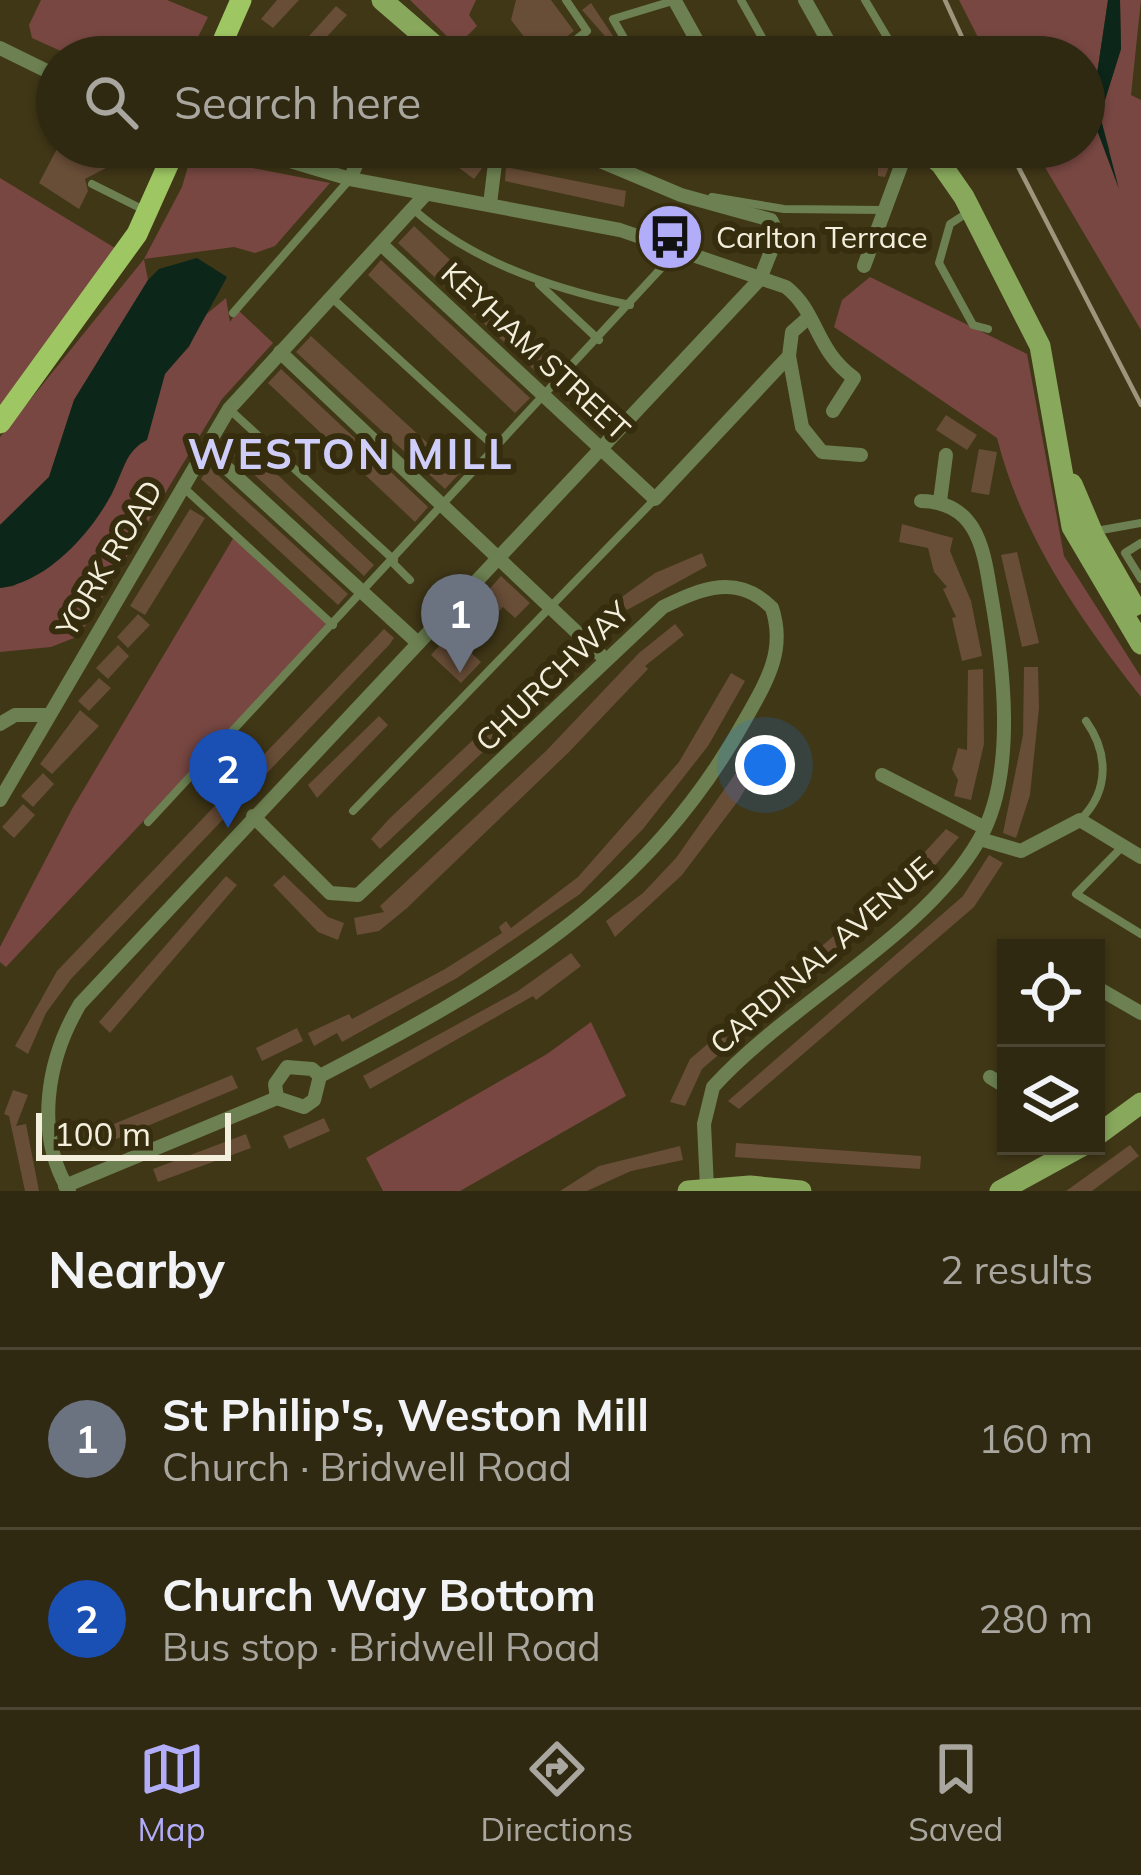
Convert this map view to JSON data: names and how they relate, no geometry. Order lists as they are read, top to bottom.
{
  "streets": {
    "street": [
      "KEYHAM STREET",
      "YORK ROAD",
      "CHURCHWAY",
      "CARDINAL AVENUE"
    ]
  },
  "crossings": [
    ["KEYHAM STREET", "YORK ROAD"]
  ],
  "districts": ["WESTON MILL"],
  "places": {
    "bus stop": ["Carlton Terrace"]
  },
  "scale_bar": "100 m",
  "page": {
    "search": "Search here",
    "pins": ["1", "2"],
    "scale": "100 m",
    "heading": ["Nearby", "2 results"],
    "list": [
      {
        "mark": "1",
        "name": "St Philip's, Weston Mill",
        "note": "Church · Bridwell Road",
        "value": "160 m"
      },
      {
        "mark": "2",
        "name": "Church Way Bottom",
        "note": "Bus stop · Bridwell Road",
        "value": "280 m"
      }
    ],
    "nav": ["Map", "Directions", "Saved"]
  }
}
